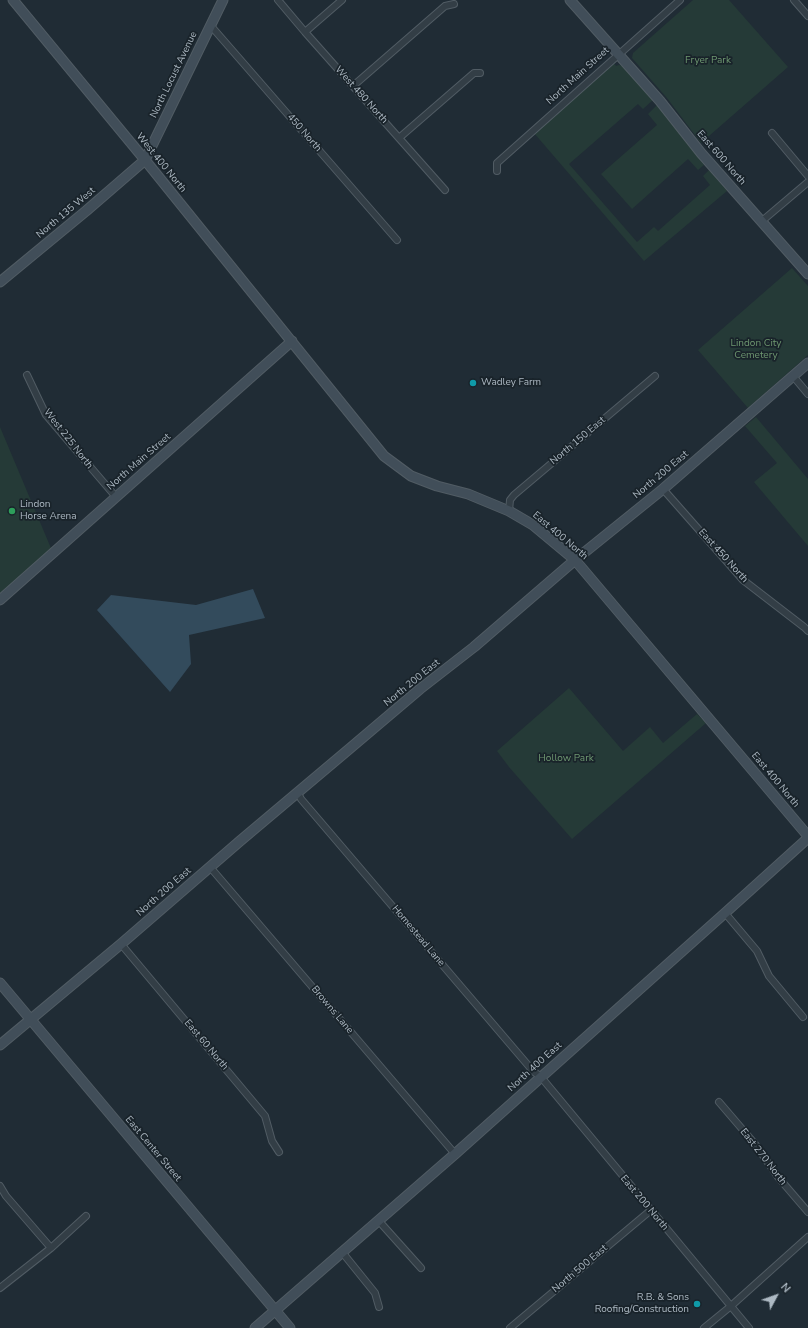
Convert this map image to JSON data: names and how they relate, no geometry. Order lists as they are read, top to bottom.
{
  "streets": {
    "street": [
      "North Locust Avenue",
      "North Main Street",
      "West 480 North",
      "450 North",
      "East 600 North",
      "West 400 North",
      "North 135 West",
      "West 225 North",
      "North 150 East",
      "North 200 East",
      "East 400 North",
      "East 450 North",
      "Homestead Lane",
      "Browns Lane",
      "East 60 North",
      "North 400 East",
      "East Center Street",
      "East 270 North",
      "East 200 North",
      "North 500 East"
    ]
  },
  "crossings": [
    ["North Locust Avenue", "450 North"],
    ["North Locust Avenue", "West 400 North"],
    ["North Locust Avenue", "North 135 West"],
    ["North Main Street", "East 600 North"],
    ["North Main Street", "West 400 North"],
    ["North Main Street", "West 225 North"],
    ["North Main Street", "East 400 North"],
    ["West 400 North", "North 135 West"],
    ["West 400 North", "East 400 North"],
    ["North 150 East", "East 400 North"],
    ["North 200 East", "East 400 North"],
    ["North 200 East", "East 450 North"],
    ["North 200 East", "Homestead Lane"],
    ["North 200 East", "Browns Lane"],
    ["North 200 East", "East 60 North"],
    ["North 200 East", "East Center Street"],
    ["East 400 North", "North 400 East"],
    ["Homestead Lane", "North 400 East"],
    ["Homestead Lane", "East 200 North"],
    ["Browns Lane", "North 400 East"],
    ["North 400 East", "East Center Street"],
    ["North 400 East", "East 200 North"],
    ["East 200 North", "North 500 East"]
  ],
  "parks": ["Fryer Park", "Lindon City Cemetery", "Hollow Park"],
  "places": ["Wadley Farm", "Lindon Horse Arena", "R.B. & Sons Roofing/Construction"],
  "north": "top right"
}
